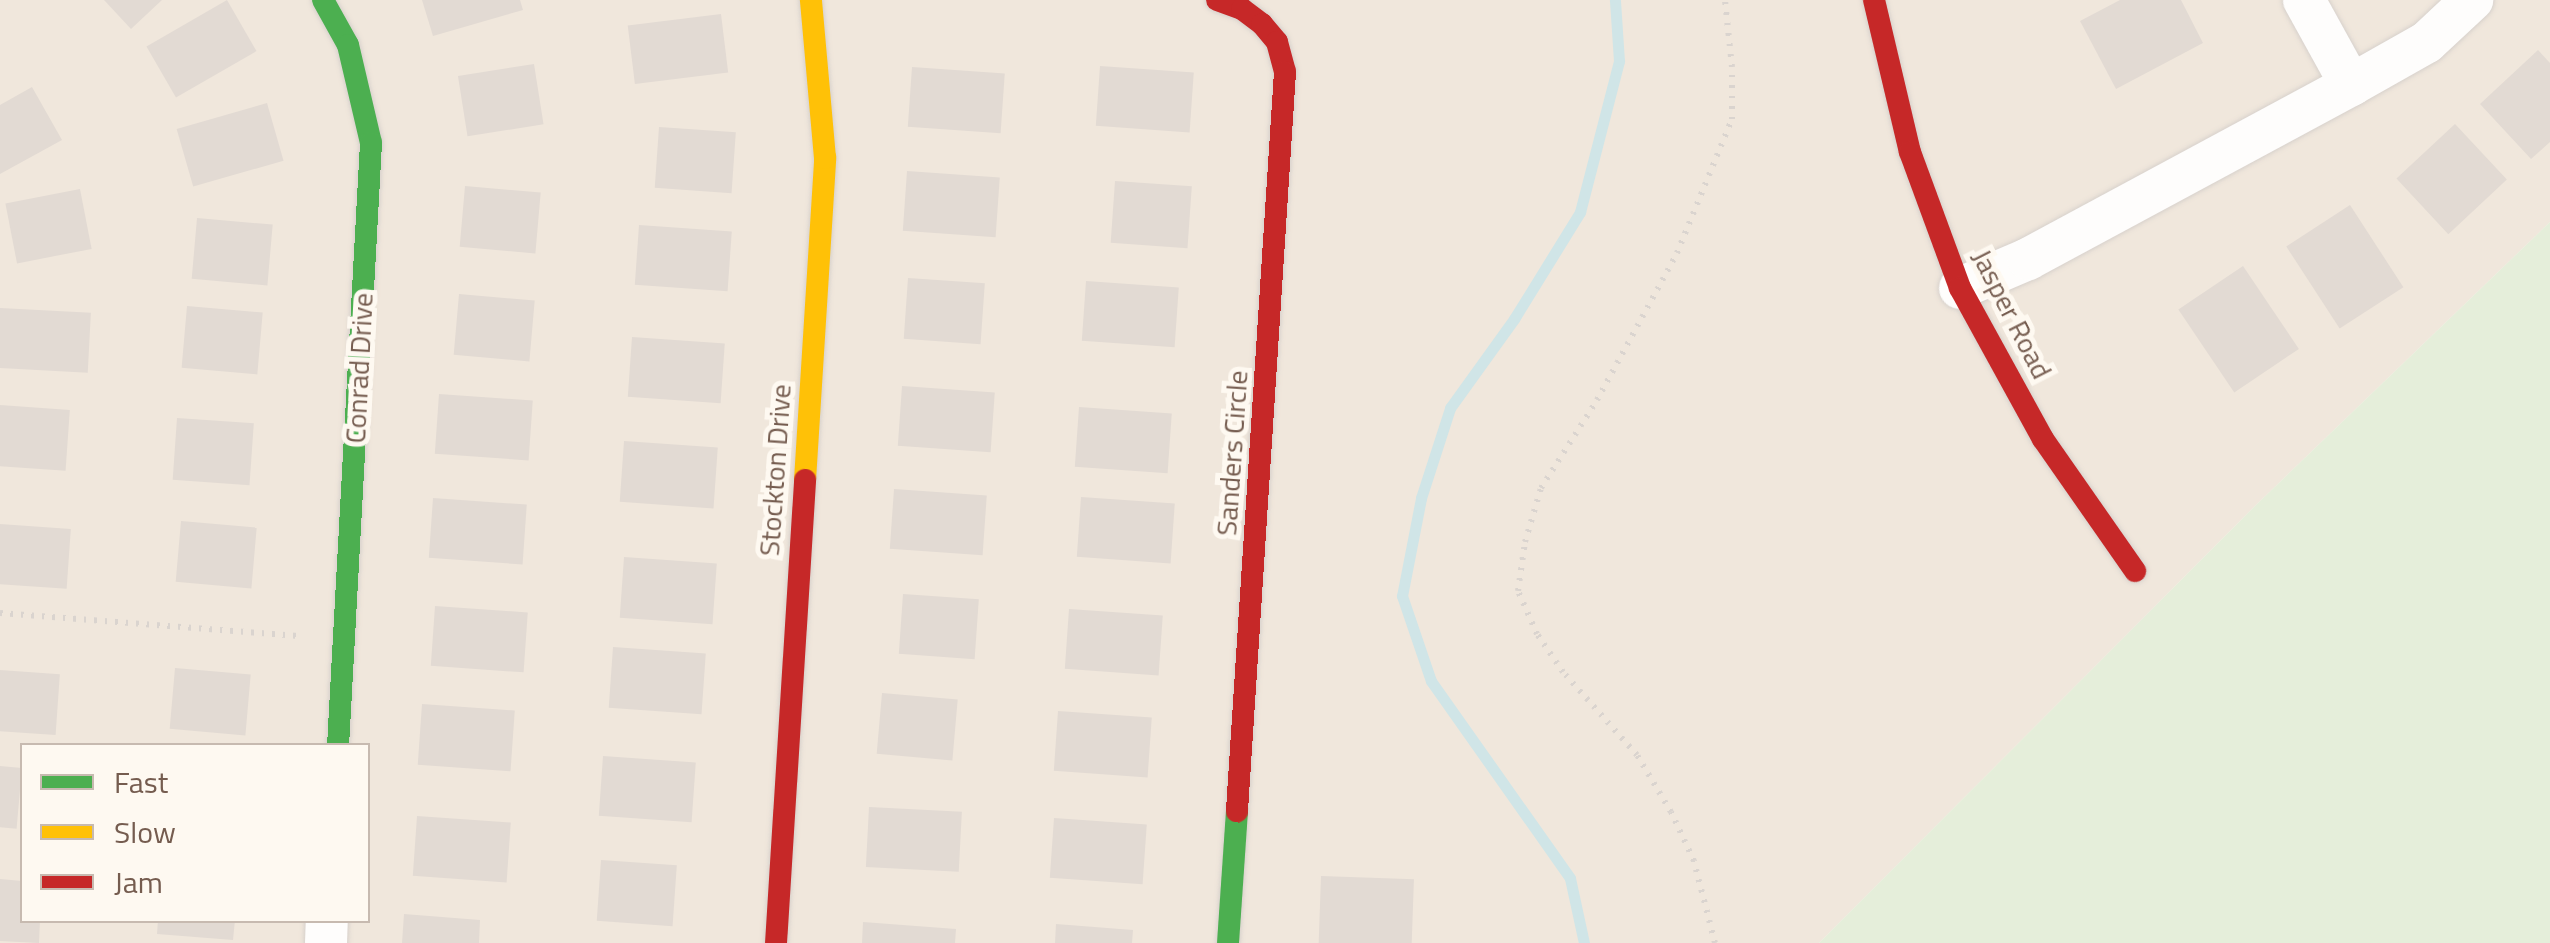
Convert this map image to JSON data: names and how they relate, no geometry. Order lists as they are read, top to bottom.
{
  "streets": {
    "street": [
      "Jasper Road",
      "Conrad Drive",
      "Sanders Circle",
      "Stockton Drive"
    ]
  },
  "legend": ["Fast", "Slow", "Jam"]
}
